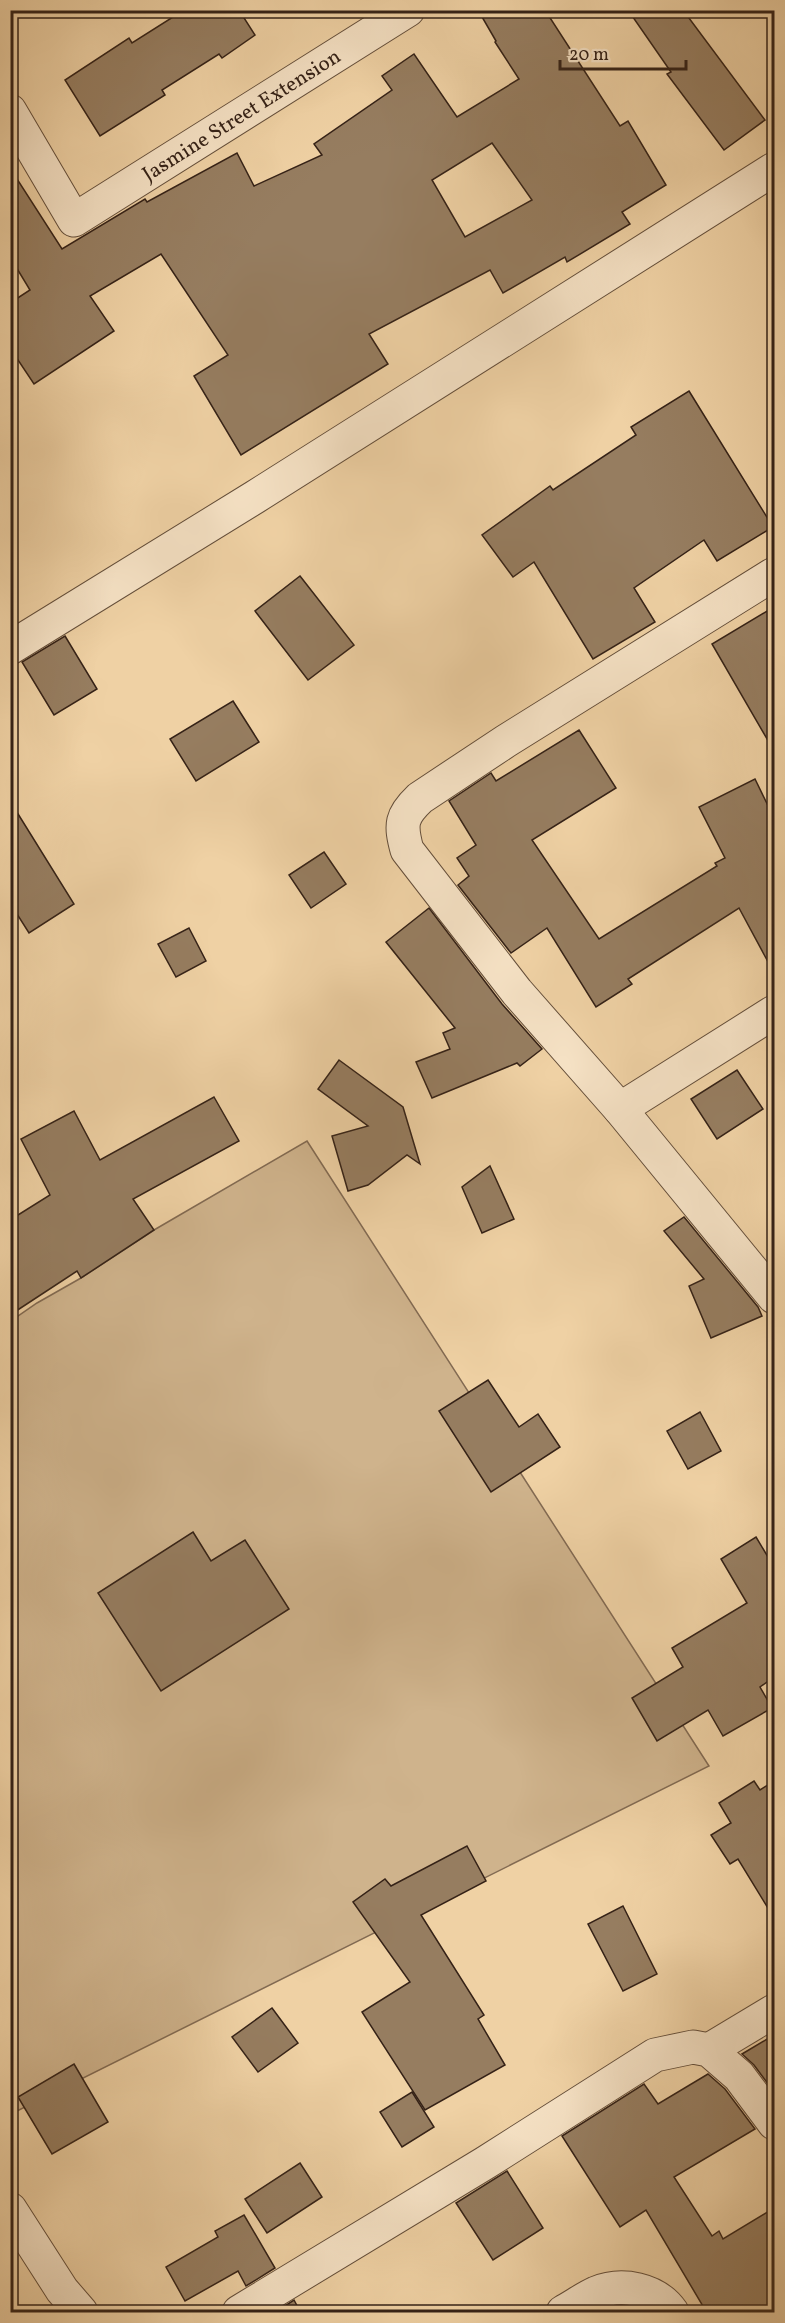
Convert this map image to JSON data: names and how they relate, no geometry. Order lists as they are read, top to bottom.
{
  "streets": {
    "street": ["Jasmine Street Extension"]
  },
  "scale_bar": "20 m"
}
